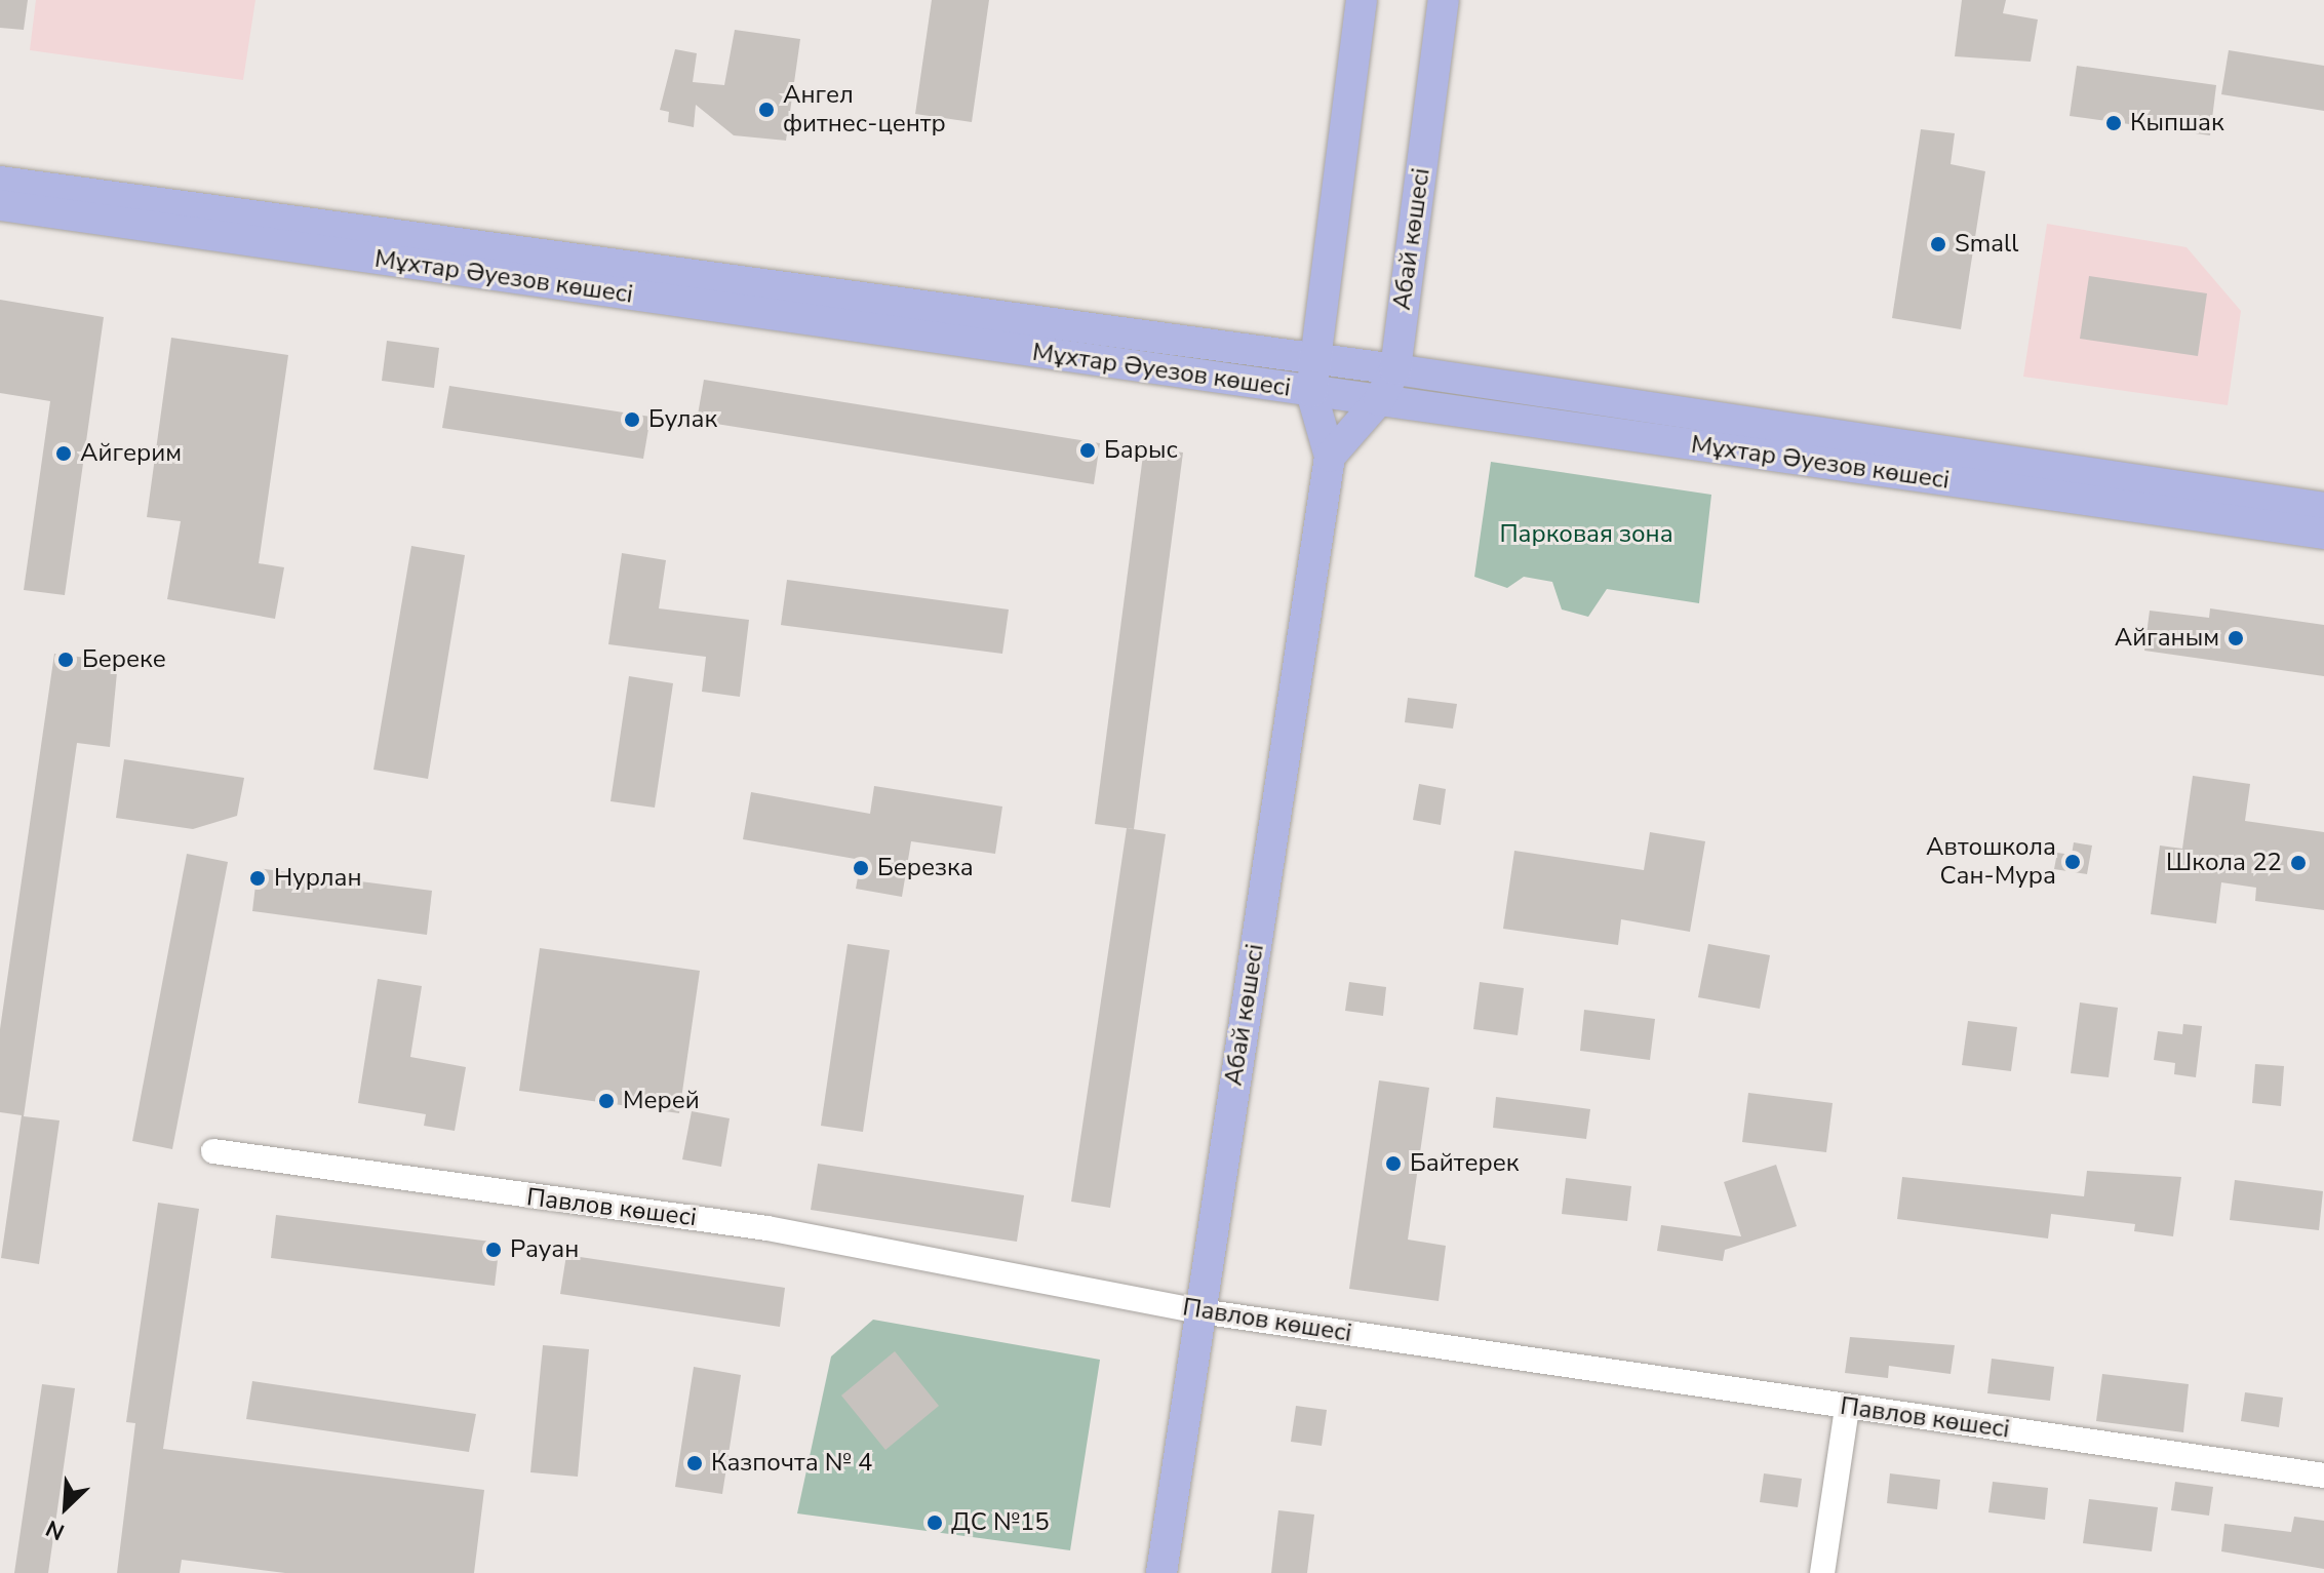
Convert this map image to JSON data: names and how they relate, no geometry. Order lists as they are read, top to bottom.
{
  "streets": {
    "main road": ["Абай көшесі", "Мұхтар Әуезов көшесі"],
    "street": ["Павлов көшесі"]
  },
  "crossings": [
    ["Абай көшесі", "Мұхтар Әуезов көшесі"],
    ["Абай көшесі", "Павлов көшесі"]
  ],
  "parks": ["Парковая зона"],
  "places": [
    "Ангел фитнес-центр",
    "Кыпшак",
    "Small",
    "Булак",
    "Барыс",
    "Айгерим",
    "Айганым",
    "Береке",
    "Автошкола Сан-Мура",
    "Школа 22",
    "Березка",
    "Нурлан",
    "Мерей",
    "Байтерек",
    "Рауан",
    "Казпочта № 4",
    "ДС №15"
  ],
  "north": "bottom left"
}
